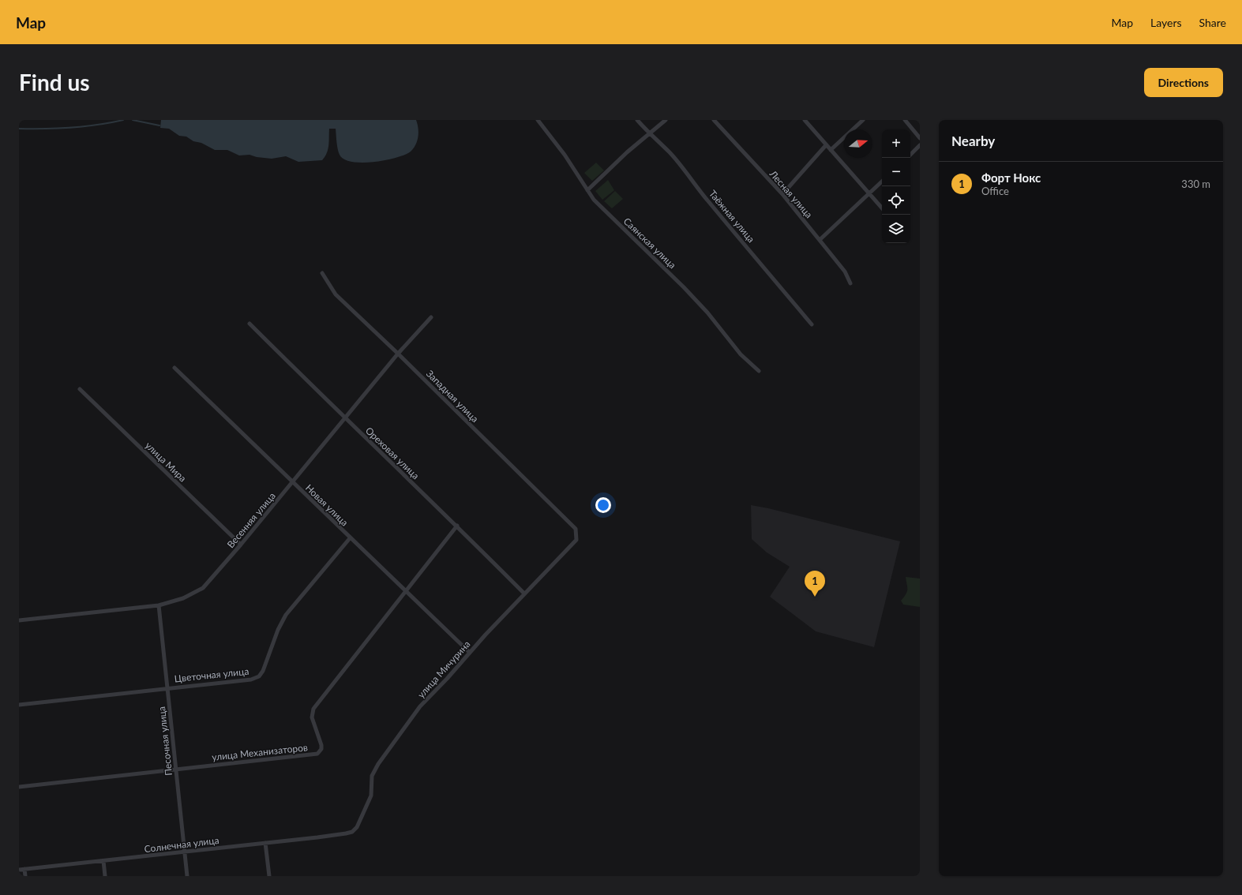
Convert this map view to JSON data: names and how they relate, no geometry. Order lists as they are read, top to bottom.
{
  "streets": {
    "street": [
      "Лесная улица",
      "Таёжная улица",
      "Саянская улица",
      "Западная улица",
      "Ореховая улица",
      "улица Мира",
      "Новая улица",
      "Весенняя улица",
      "улица Мичурина",
      "Цветочная улица",
      "Песочная улица",
      "улица Механизаторов",
      "Солнечная улица"
    ]
  },
  "crossings": [
    ["Западная улица", "Весенняя улица"],
    ["Западная улица", "улица Мичурина"],
    ["Ореховая улица", "Весенняя улица"],
    ["Ореховая улица", "улица Мичурина"],
    ["Ореховая улица", "улица Механизаторов"],
    ["улица Мира", "Весенняя улица"],
    ["Новая улица", "Весенняя улица"],
    ["Новая улица", "улица Мичурина"],
    ["Новая улица", "Цветочная улица"],
    ["Новая улица", "улица Механизаторов"],
    ["Весенняя улица", "Песочная улица"],
    ["улица Мичурина", "Солнечная улица"],
    ["Цветочная улица", "Песочная улица"],
    ["Песочная улица", "улица Механизаторов"],
    ["Песочная улица", "Солнечная улица"]
  ],
  "north": "right",
  "page": {
    "header": "Map",
    "nav": ["Map", "Layers", "Share"],
    "buttons": "Directions",
    "title": "Find us",
    "heading": "Nearby",
    "map_buttons": ["+", "−"],
    "list": [
      {
        "mark": "1",
        "name": "Форт Нокс",
        "note": "Office",
        "value": "330 m"
      }
    ],
    "pins": "1"
  }
}
